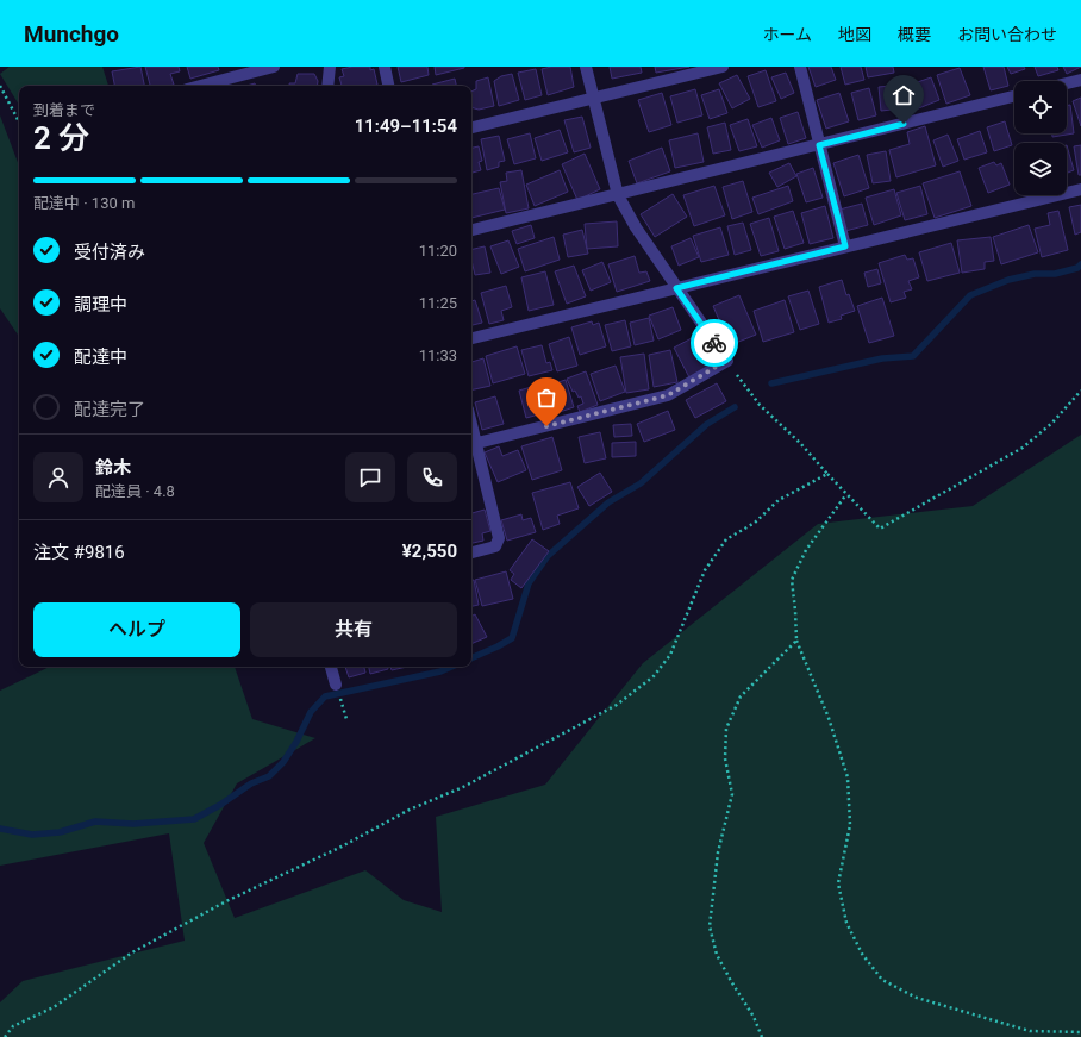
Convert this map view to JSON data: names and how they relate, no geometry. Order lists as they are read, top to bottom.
{
  "page": {
    "header": "Munchgo",
    "nav": [
      "ホーム",
      "地図",
      "概要",
      "お問い合わせ"
    ],
    "heading": ["2 分", "到着まで", "11:49–11:54"],
    "panel": [
      "鈴木",
      "配達員 · 4.8",
      "注文 #9816",
      "¥2,550"
    ],
    "bar": "配達中 · 130 m",
    "list": [
      ["受付済み", "11:20"],
      ["調理中", "11:25"],
      ["配達中", "11:33"],
      "配達完了"
    ],
    "buttons": ["ヘルプ", "共有"]
  }
}
